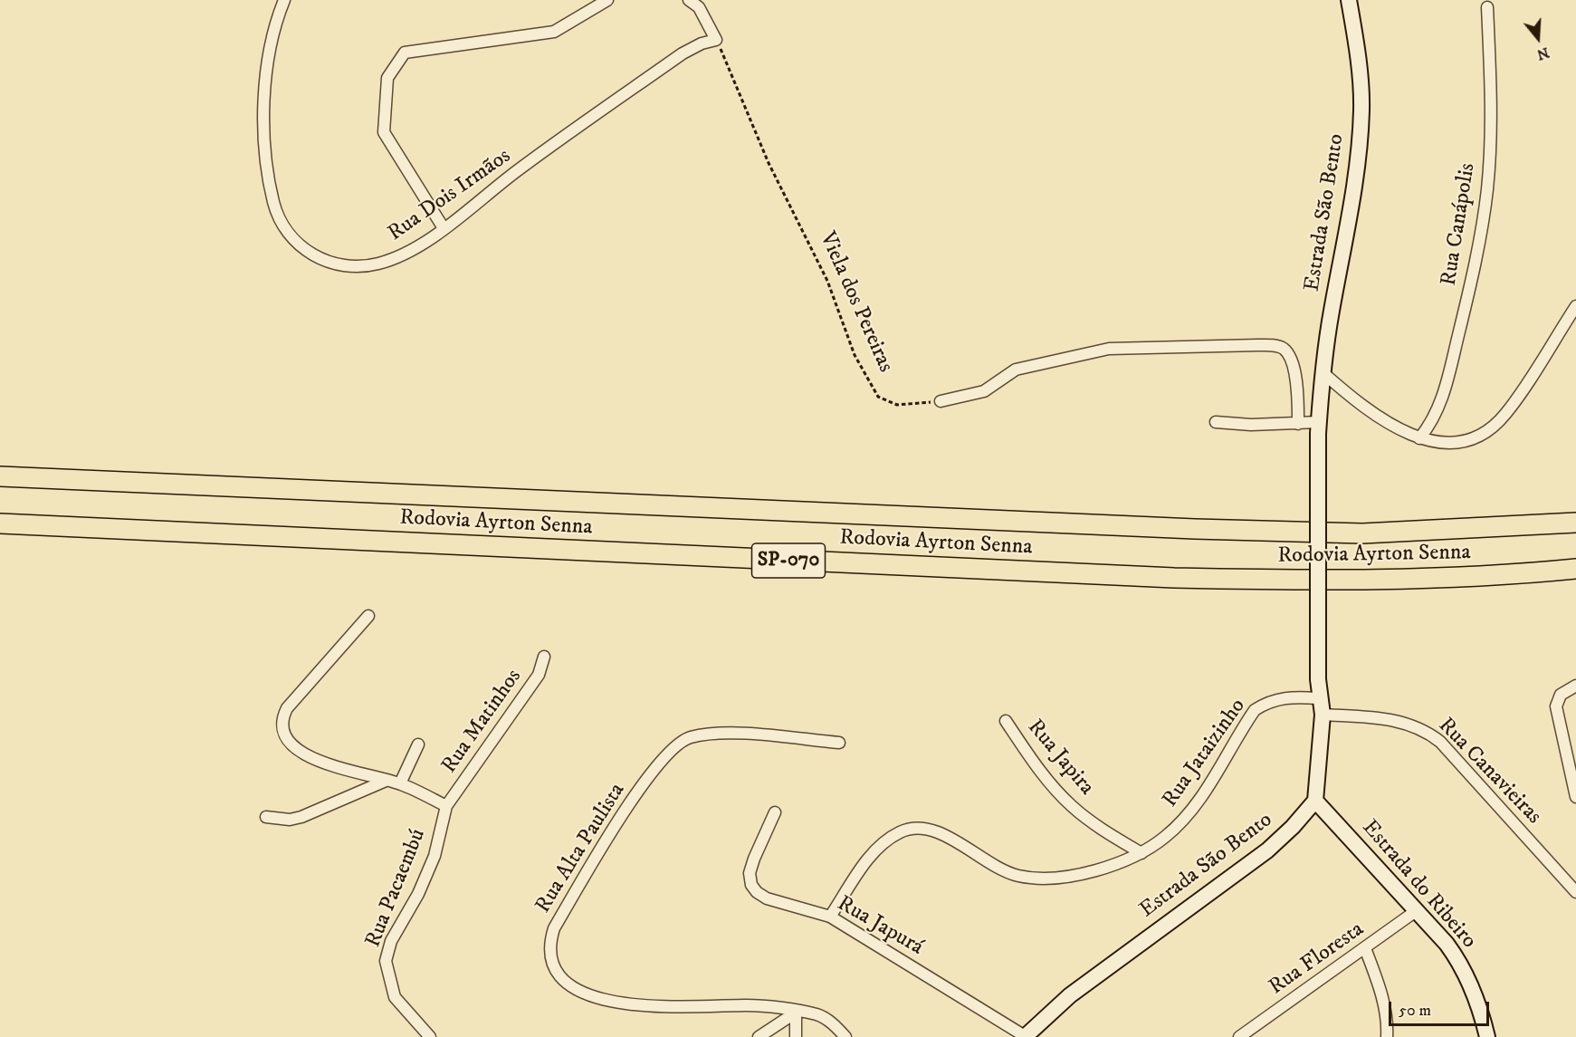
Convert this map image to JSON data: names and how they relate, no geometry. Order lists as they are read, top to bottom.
{
  "streets": {
    "highway": ["Rodovia Ayrton Senna", "SP-070"],
    "street": [
      "Rua Dois Irmãos",
      "Estrada São Bento",
      "Rua Canápolis",
      "Rua Matinhos",
      "Rua Jataizinho",
      "Rua Japira",
      "Rua Canavieiras",
      "Rua Alta Paulista",
      "Estrada do Ribeiro",
      "Rua Pacaembú",
      "Rua Japurá",
      "Rua Floresta"
    ],
    "path": ["Viela dos Pereiras"]
  },
  "crossings": [
    ["Rua Dois Irmãos", "Viela dos Pereiras"],
    ["Estrada São Bento", "Rua Jataizinho"],
    ["Estrada São Bento", "Estrada do Ribeiro"],
    ["Estrada São Bento", "Rua Japurá"],
    ["Rua Matinhos", "Rua Pacaembú"],
    ["Rua Jataizinho", "Rua Japira"],
    ["Rua Jataizinho", "Rua Japurá"],
    ["Estrada do Ribeiro", "Rua Floresta"]
  ],
  "scale_bar": "50 m",
  "north": "bottom"
}
